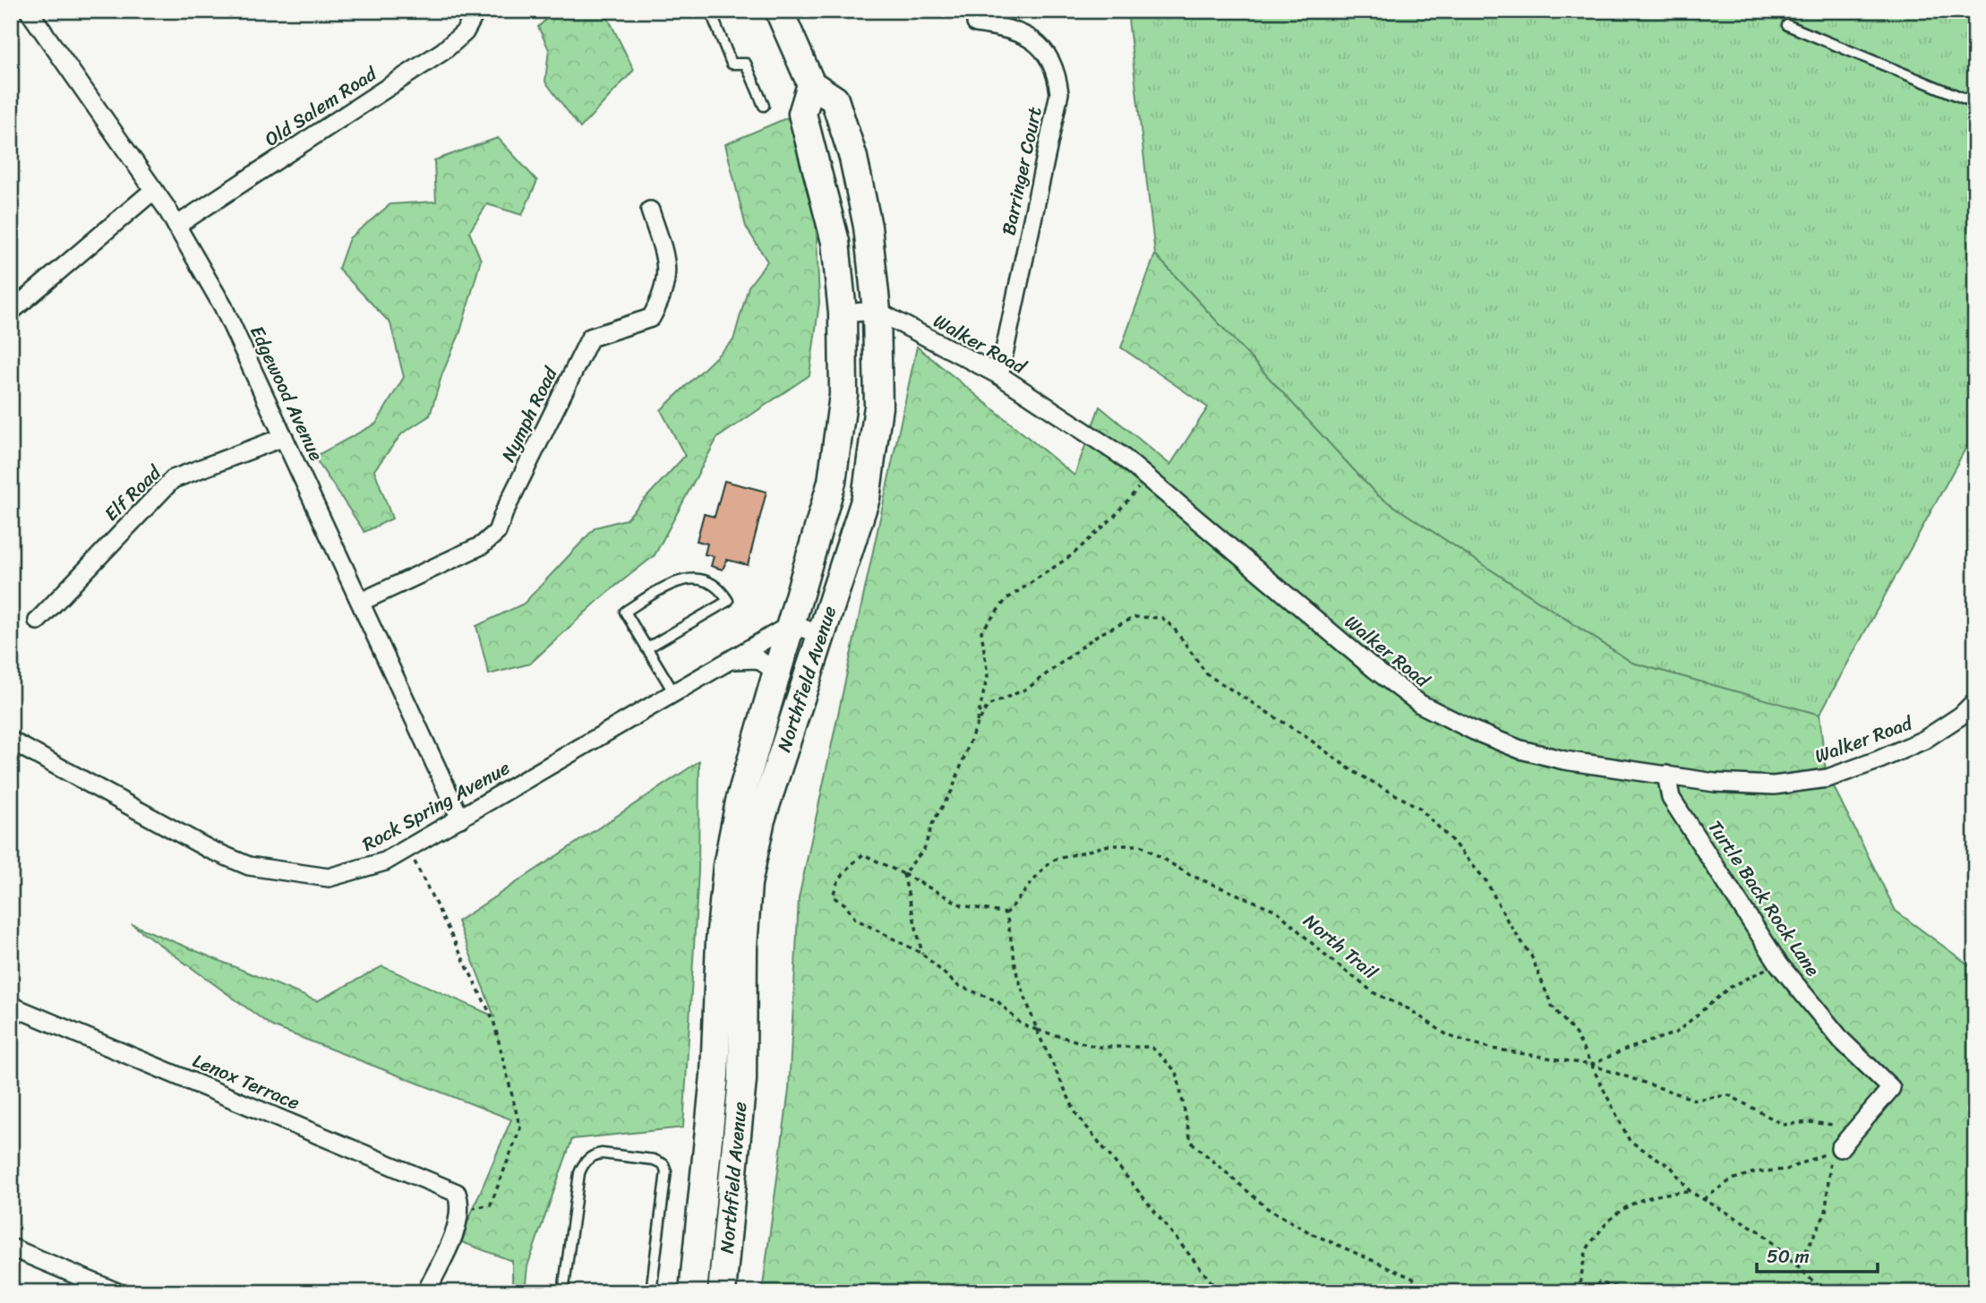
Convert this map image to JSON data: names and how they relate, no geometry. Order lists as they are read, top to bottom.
{
  "streets": {
    "main road": ["Northfield Avenue"],
    "street": [
      "Old Salem Road",
      "Barringer Court",
      "Walker Road",
      "Edgewood Avenue",
      "Nymph Road",
      "Elf Road",
      "Rock Spring Avenue",
      "Turtle Back Rock Lane",
      "Lenox Terrace"
    ],
    "path": ["North Trail"]
  },
  "crossings": [
    ["Old Salem Road", "Edgewood Avenue"],
    ["Barringer Court", "Walker Road"],
    ["Walker Road", "Northfield Avenue"],
    ["Walker Road", "Turtle Back Rock Lane"],
    ["Edgewood Avenue", "Nymph Road"],
    ["Edgewood Avenue", "Elf Road"],
    ["Edgewood Avenue", "Rock Spring Avenue"],
    ["Northfield Avenue", "Rock Spring Avenue"]
  ],
  "scale_bar": "50 m"
}
